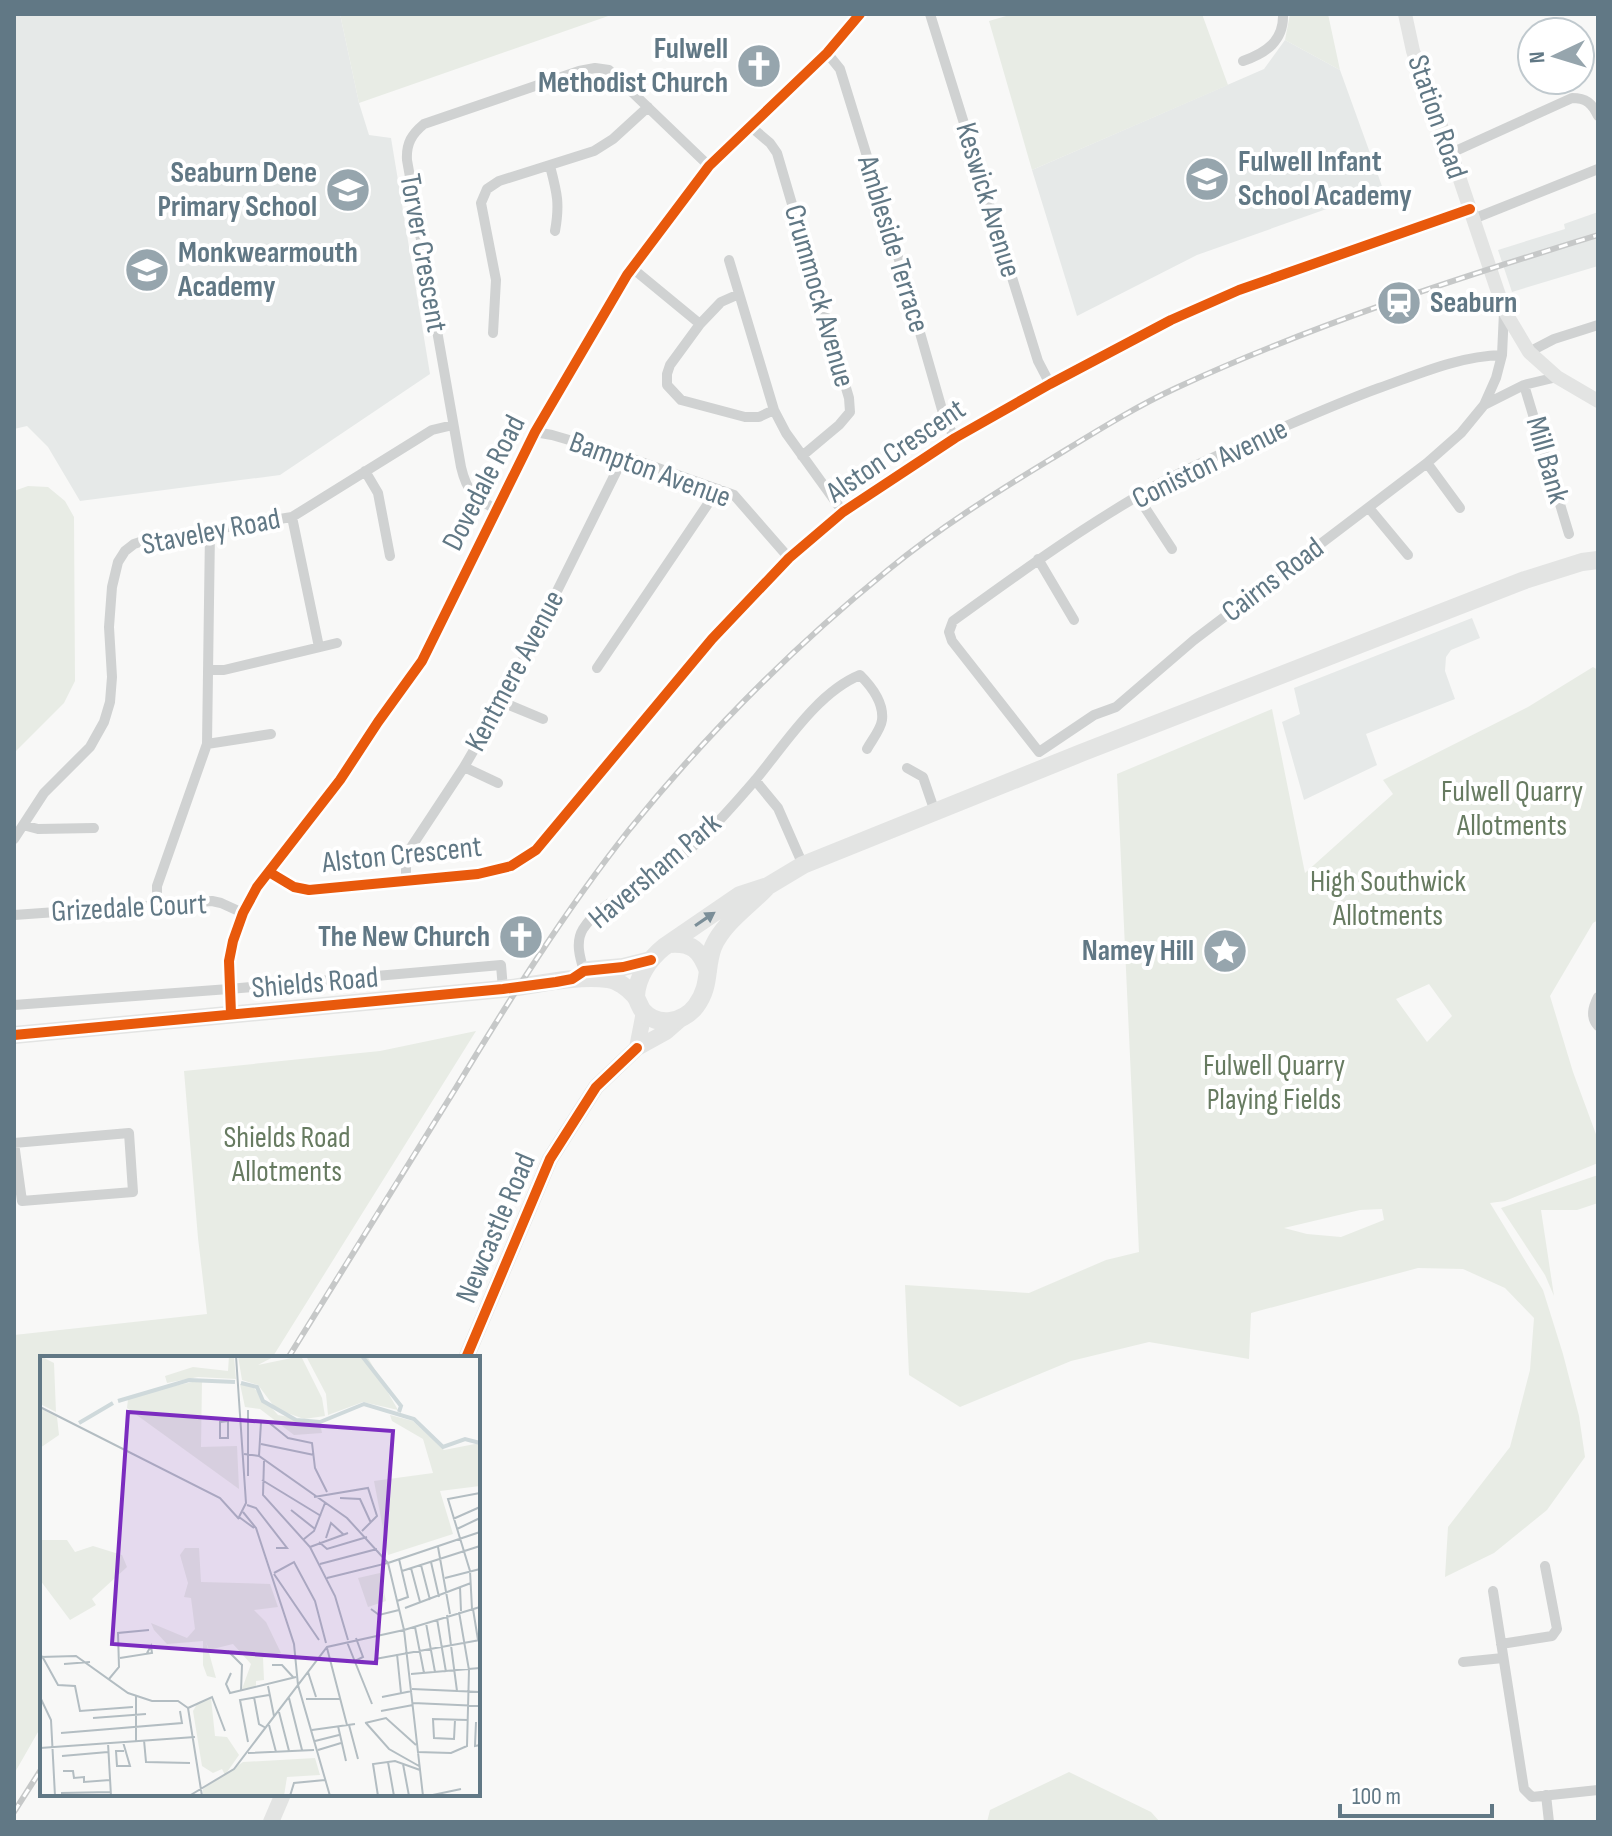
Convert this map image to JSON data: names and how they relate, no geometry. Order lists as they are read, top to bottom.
{
  "streets": {
    "highway": ["Shields Road"],
    "main road": ["Newcastle Road"],
    "street": [
      "Station Road",
      "Keswick Avenue",
      "Ambleside Terrace",
      "Torver Crescent",
      "Crummock Avenue",
      "Alston Crescent",
      "Mill Bank",
      "Coniston Avenue",
      "Bampton Avenue",
      "Dovedale Road",
      "Staveley Road",
      "Cairns Road",
      "Kentmere Avenue",
      "Haversham Park",
      "Grizedale Court"
    ]
  },
  "crossings": [
    ["Station Road", "Alston Crescent"],
    ["Station Road", "Cairns Road"],
    ["Keswick Avenue", "Alston Crescent"],
    ["Ambleside Terrace", "Alston Crescent"],
    ["Ambleside Terrace", "Dovedale Road"],
    ["Torver Crescent", "Dovedale Road"],
    ["Torver Crescent", "Staveley Road"],
    ["Crummock Avenue", "Dovedale Road"],
    ["Alston Crescent", "Bampton Avenue"],
    ["Alston Crescent", "Dovedale Road"],
    ["Alston Crescent", "Kentmere Avenue"],
    ["Mill Bank", "Cairns Road"],
    ["Coniston Avenue", "Cairns Road"],
    ["Bampton Avenue", "Dovedale Road"],
    ["Bampton Avenue", "Kentmere Avenue"],
    ["Dovedale Road", "Grizedale Court"],
    ["Dovedale Road", "Shields Road"],
    ["Haversham Park", "Shields Road"]
  ],
  "parks": [
    "Fulwell Quarry Allotments",
    "High Southwick Allotments",
    "Fulwell Quarry Playing Fields",
    "Shields Road Allotments"
  ],
  "places": {
    "church": ["Fulwell Methodist Church", "The New Church"],
    "school or university": ["Fulwell Infant School Academy", "Seaburn Dene Primary School", "Monkwearmouth Academy"],
    "station": ["Seaburn"],
    "place": ["Namey Hill"]
  },
  "scale_bar": "100 m",
  "north": "left"
}
